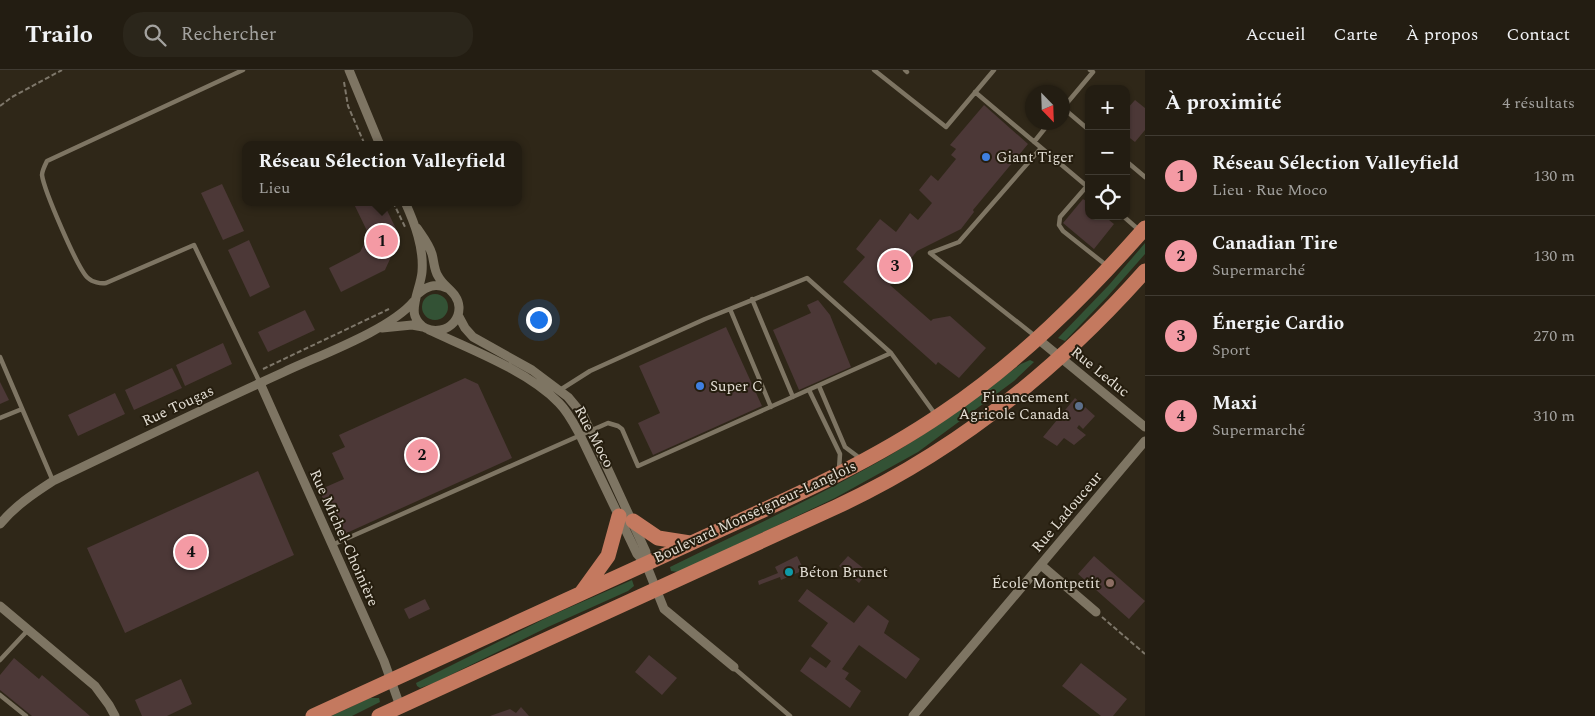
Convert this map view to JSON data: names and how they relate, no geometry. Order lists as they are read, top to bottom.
{
  "streets": {
    "highway": ["Boulevard Monseigneur-Langlois"],
    "street": [
      "Rue Leduc",
      "Rue Tougas",
      "Rue Moco",
      "Rue Ladouceur",
      "Rue Michel-Choinière"
    ]
  },
  "crossings": [
    ["Rue Leduc", "Boulevard Monseigneur-Langlois"],
    ["Rue Tougas", "Rue Moco"],
    ["Rue Tougas", "Rue Michel-Choinière"],
    ["Rue Moco", "Boulevard Monseigneur-Langlois"],
    ["Boulevard Monseigneur-Langlois", "Rue Michel-Choinière"]
  ],
  "places": [
    "Giant Tiger",
    "Super C",
    "Financement Agricole Canada",
    "Béton Brunet",
    "École Montpetit"
  ],
  "north": "bottom right",
  "page": {
    "header": "Trailo",
    "search": "Rechercher",
    "nav": [
      "Accueil",
      "Carte",
      "À propos",
      "Contact"
    ],
    "heading": ["À proximité", "4 résultats"],
    "map_buttons": ["+", "−"],
    "list": [
      {
        "mark": "1",
        "name": "Réseau Sélection Valleyfield",
        "note": "Lieu · Rue Moco",
        "value": "130 m"
      },
      {
        "mark": "2",
        "name": "Canadian Tire",
        "note": "Supermarché",
        "value": "130 m"
      },
      {
        "mark": "3",
        "name": "Énergie Cardio",
        "note": "Sport",
        "value": "270 m"
      },
      {
        "mark": "4",
        "name": "Maxi",
        "note": "Supermarché",
        "value": "310 m"
      }
    ],
    "popup": ["Réseau Sélection Valleyfield", "Lieu"],
    "pins": [
      "1",
      "3",
      "2",
      "4"
    ]
  }
}
